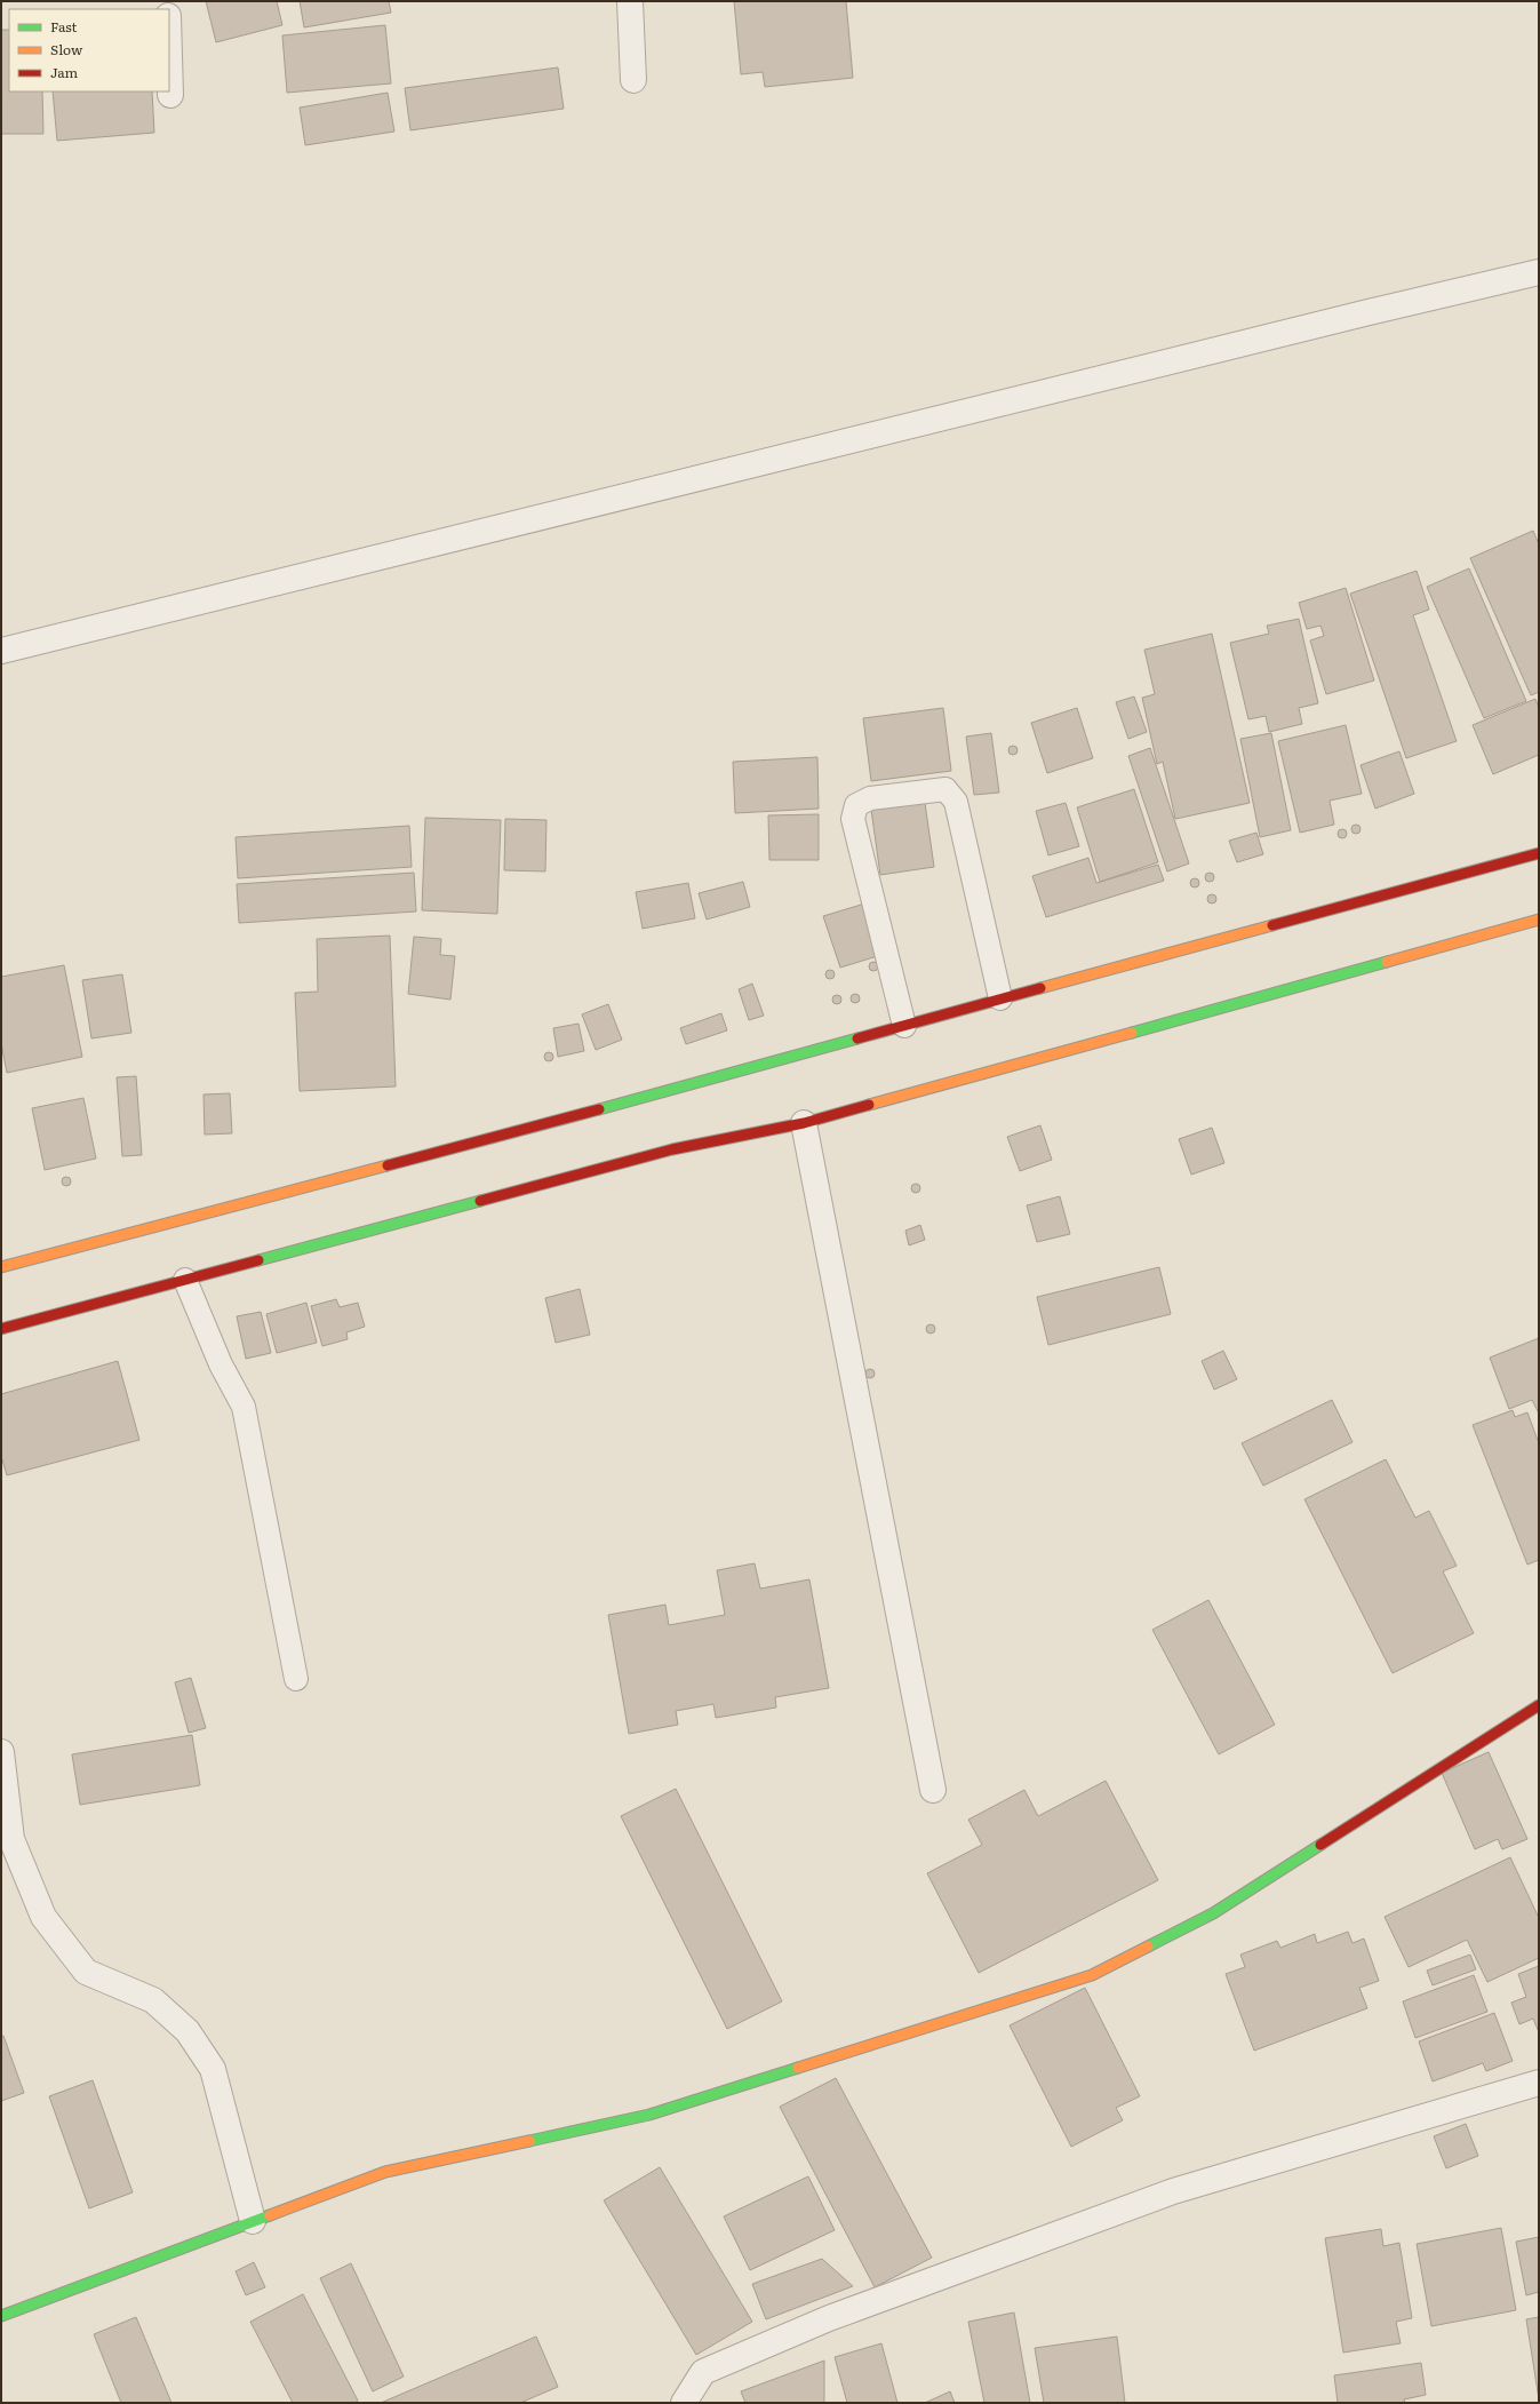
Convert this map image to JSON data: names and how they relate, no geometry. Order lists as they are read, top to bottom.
{
  "legend": ["Fast", "Slow", "Jam"]
}
